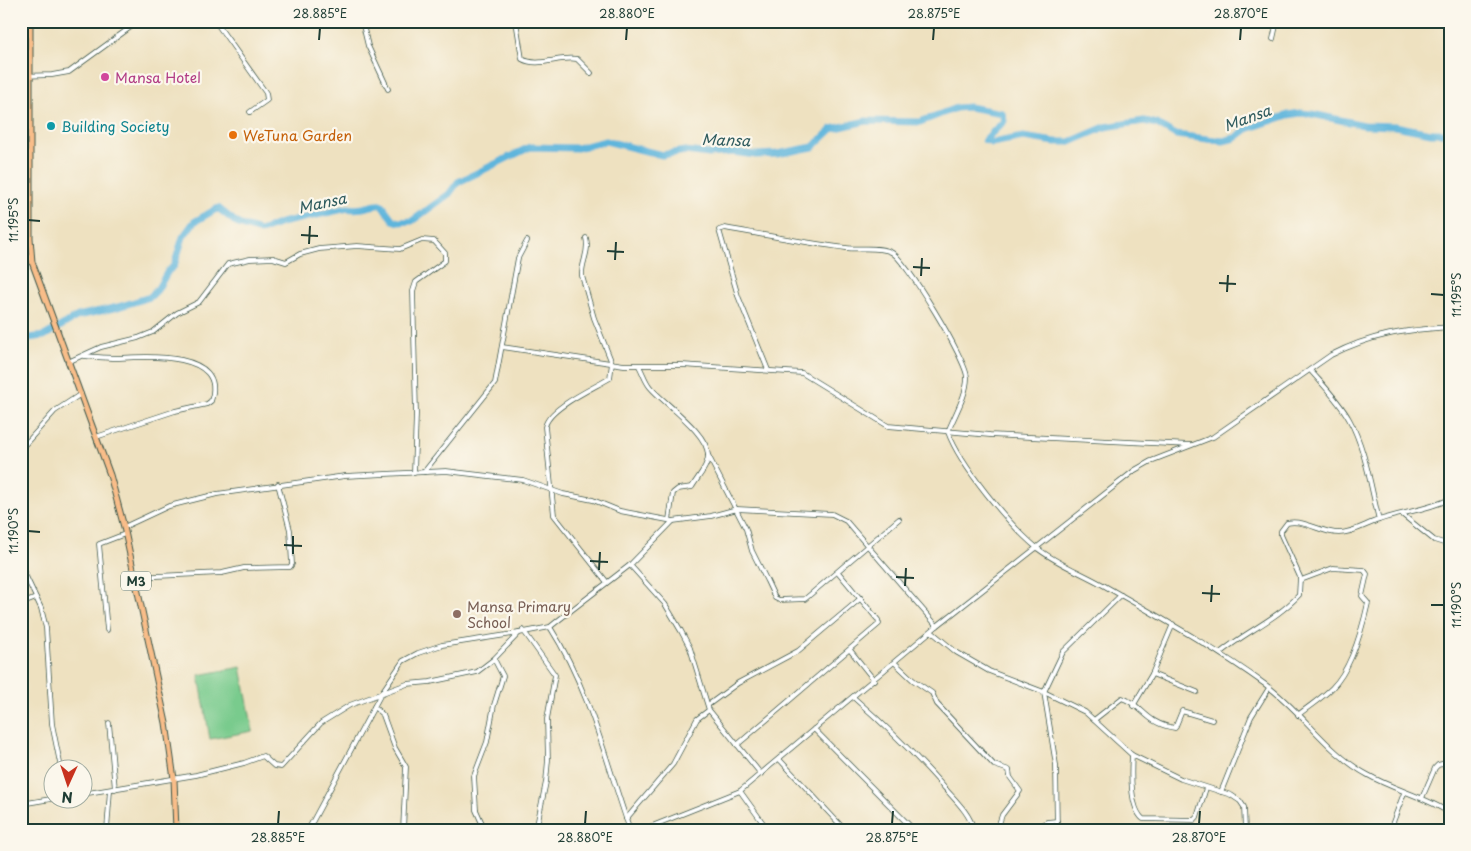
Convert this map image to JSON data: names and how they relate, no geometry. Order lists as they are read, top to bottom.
{
  "streets": {
    "main road": ["M3"]
  },
  "water": ["Mansa"],
  "places": [
    "Mansa Hotel",
    "Building Society",
    "WeTuna Garden",
    "Mansa Primary School"
  ],
  "north": "bottom",
  "coordinates": [
    "28.885°E",
    "28.880°E",
    "28.875°E",
    "28.870°E",
    "11.195°S",
    "11.190°S"
  ]
}
